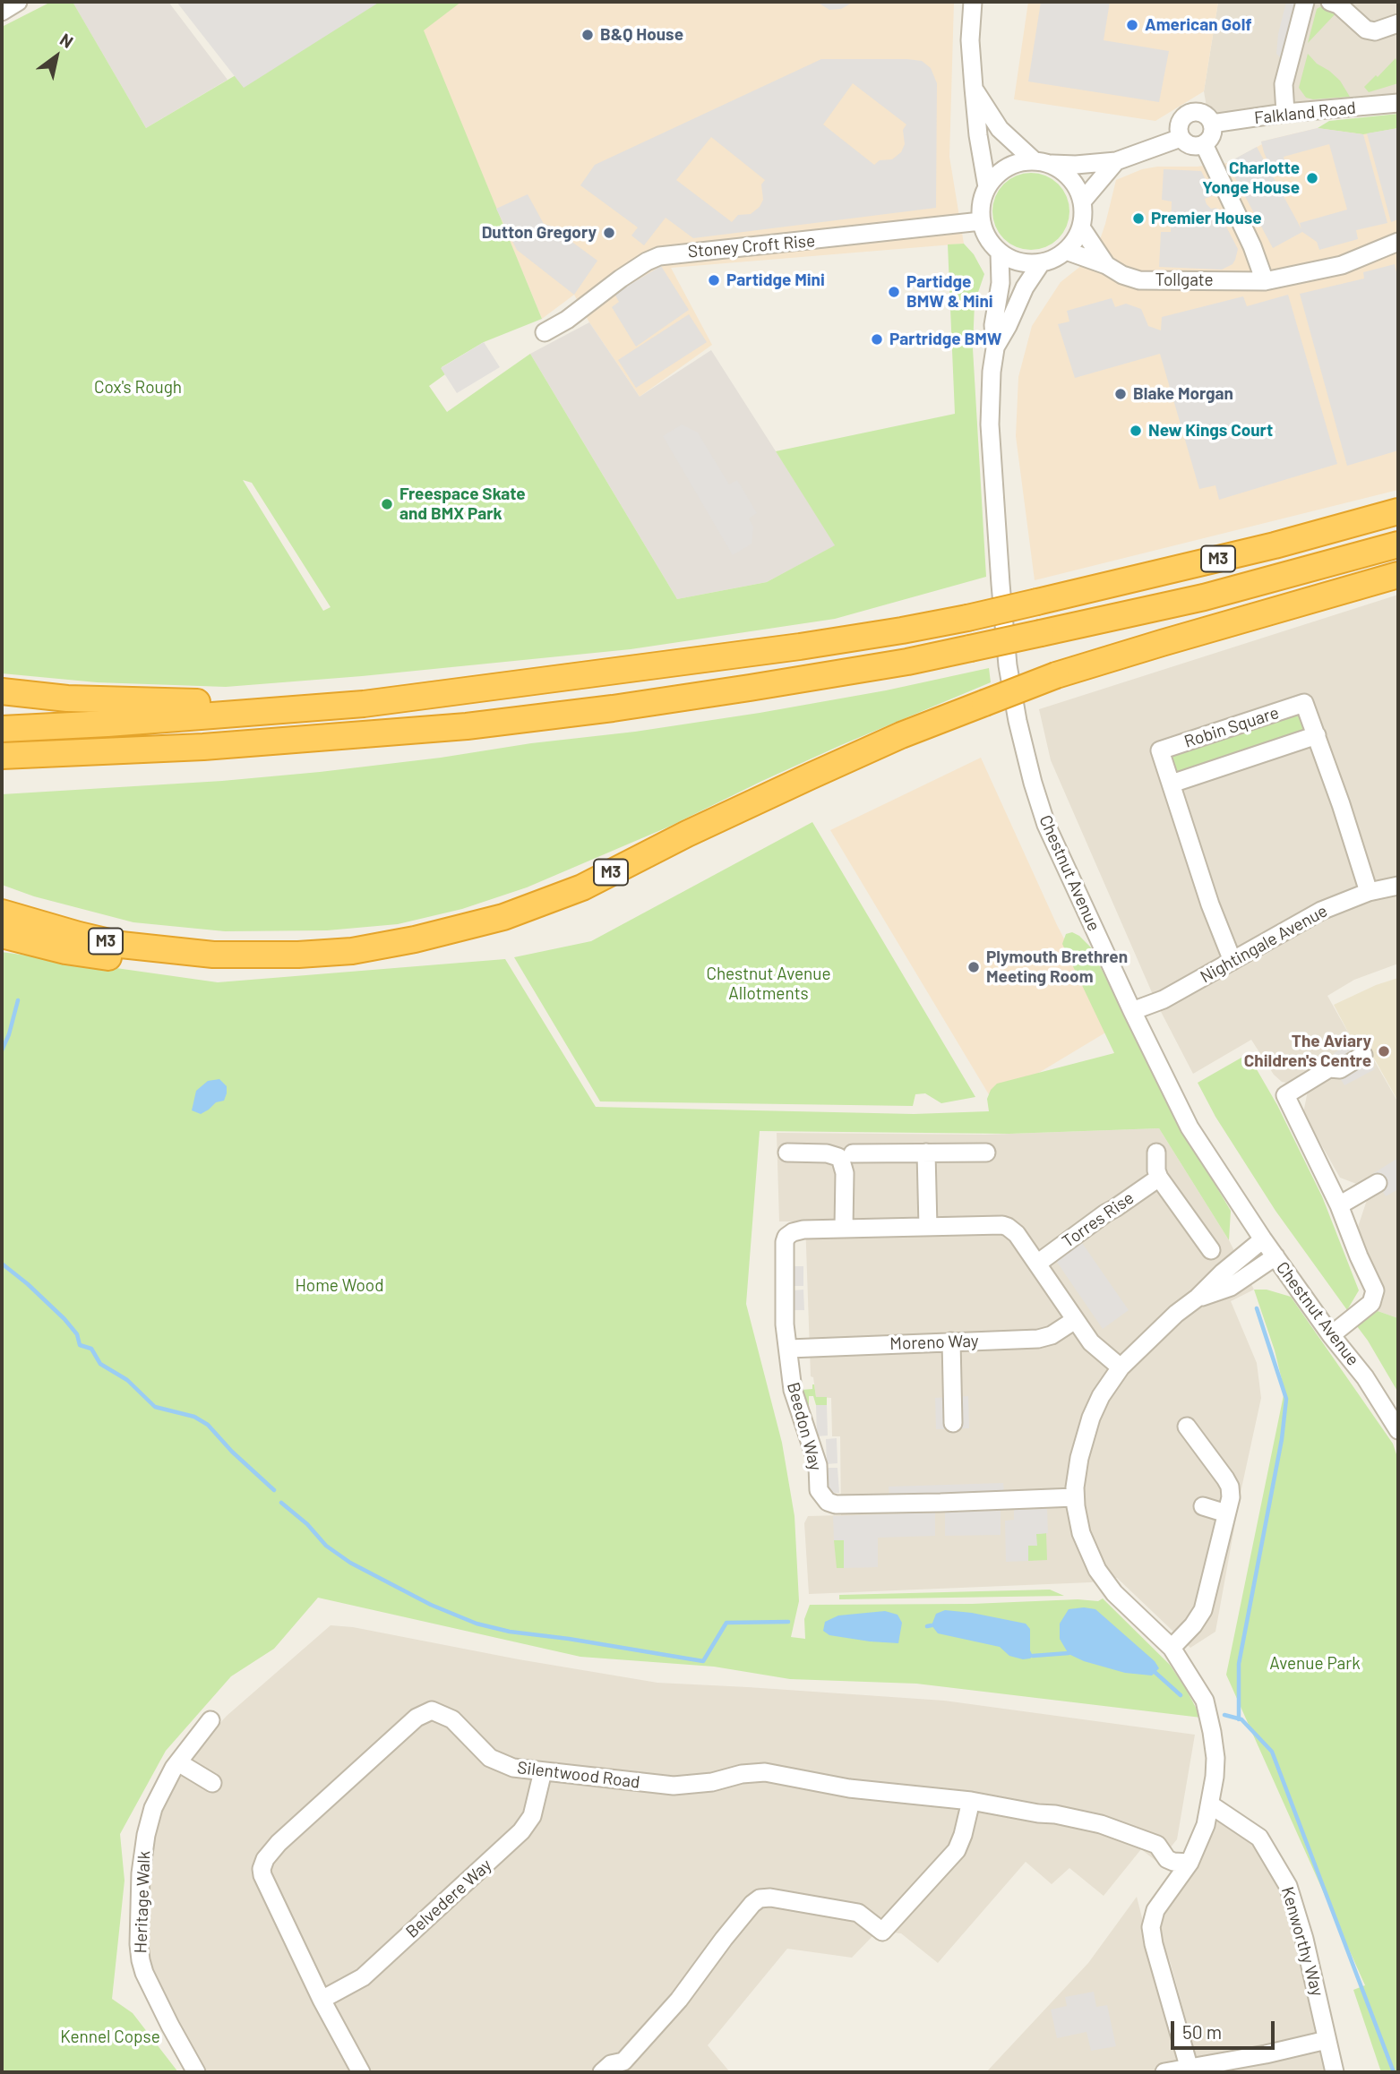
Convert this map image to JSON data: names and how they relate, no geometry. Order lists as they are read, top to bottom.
{
  "streets": {
    "highway": ["M3"],
    "street": [
      "Falkland Road",
      "Stoney Croft Rise",
      "Tollgate",
      "Robin Square",
      "Chestnut Avenue",
      "Nightingale Avenue",
      "Torres Rise",
      "Moreno Way",
      "Beedon Way",
      "Silentwood Road",
      "Belvedere Way",
      "Heritage Walk",
      "Kenworthy Way"
    ]
  },
  "crossings": [
    ["Stoney Croft Rise", "Tollgate"],
    ["Stoney Croft Rise", "Chestnut Avenue"],
    ["Tollgate", "Chestnut Avenue"],
    ["Robin Square", "Nightingale Avenue"],
    ["Chestnut Avenue", "Nightingale Avenue"],
    ["Torres Rise", "Beedon Way"],
    ["Moreno Way", "Beedon Way"],
    ["Silentwood Road", "Belvedere Way"]
  ],
  "parks": [
    "Cox's Rough",
    "Chestnut Avenue Allotments",
    "Home Wood",
    "Avenue Park",
    "Kennel Copse"
  ],
  "places": [
    "American Golf",
    "B&Q House",
    "Charlotte Yonge House",
    "Premier House",
    "Dutton Gregory",
    "Partidge Mini",
    "Partidge BMW & Mini",
    "Partridge BMW",
    "Blake Morgan",
    "New Kings Court",
    "Freespace Skate and BMX Park",
    "Plymouth Brethren Meeting Room",
    "The Aviary Children's Centre"
  ],
  "scale_bar": "50 m",
  "north": "top right"
}
